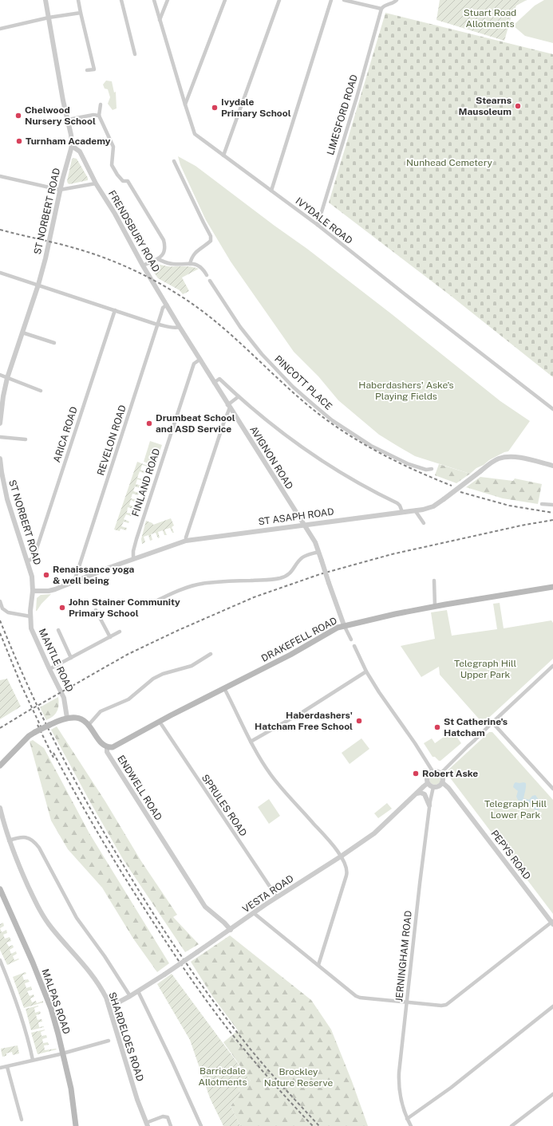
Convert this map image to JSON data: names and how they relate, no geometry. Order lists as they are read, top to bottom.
{
  "streets": {
    "main road": ["DRAKEFELL ROAD", "ENDWELL ROAD", "MALPAS ROAD"],
    "street": [
      "LIMESFORD ROAD",
      "ST NORBERT ROAD",
      "IVYDALE ROAD",
      "FRENDSBURY ROAD",
      "PINCOTT PLACE",
      "ARICA ROAD",
      "REVELON ROAD",
      "AVIGNON ROAD",
      "FINLAND ROAD",
      "ST ASAPH ROAD",
      "MANTLE ROAD",
      "SPRULES ROAD",
      "PEPYS ROAD",
      "VESTA ROAD",
      "JERNINGHAM ROAD",
      "SHARDELOES ROAD"
    ]
  },
  "crossings": [
    ["LIMESFORD ROAD", "IVYDALE ROAD"],
    ["ST NORBERT ROAD", "FRENDSBURY ROAD"],
    ["ST NORBERT ROAD", "ARICA ROAD"],
    ["ST NORBERT ROAD", "ST ASAPH ROAD"],
    ["ST NORBERT ROAD", "MANTLE ROAD"],
    ["FRENDSBURY ROAD", "REVELON ROAD"],
    ["FRENDSBURY ROAD", "AVIGNON ROAD"],
    ["REVELON ROAD", "ST ASAPH ROAD"],
    ["AVIGNON ROAD", "FINLAND ROAD"],
    ["AVIGNON ROAD", "ST ASAPH ROAD"],
    ["AVIGNON ROAD", "DRAKEFELL ROAD"],
    ["FINLAND ROAD", "ST ASAPH ROAD"],
    ["ST ASAPH ROAD", "MANTLE ROAD"],
    ["DRAKEFELL ROAD", "ENDWELL ROAD"],
    ["DRAKEFELL ROAD", "SPRULES ROAD"],
    ["MANTLE ROAD", "ENDWELL ROAD"],
    ["ENDWELL ROAD", "VESTA ROAD"],
    ["SPRULES ROAD", "VESTA ROAD"],
    ["PEPYS ROAD", "VESTA ROAD"],
    ["PEPYS ROAD", "JERNINGHAM ROAD"],
    ["VESTA ROAD", "JERNINGHAM ROAD"],
    ["VESTA ROAD", "SHARDELOES ROAD"]
  ],
  "parks": [
    "Stuart Road Allotments",
    "Nunhead Cemetery",
    "Haberdashers' Aske's Playing Fields",
    "Telegraph Hill Upper Park",
    "Telegraph Hill Lower Park",
    "Barriedale Allotments",
    "Brockley Nature Reserve"
  ],
  "places": [
    "Stearns Mausoleum",
    "Ivydale Primary School",
    "Chelwood Nursery School",
    "Turnham Academy",
    "Drumbeat School and ASD Service",
    "Renaissance yoga & well being",
    "John Stainer Community Primary School",
    "Haberdashers' Hatcham Free School",
    "St Catherine's Hatcham",
    "Robert Aske"
  ]
}
